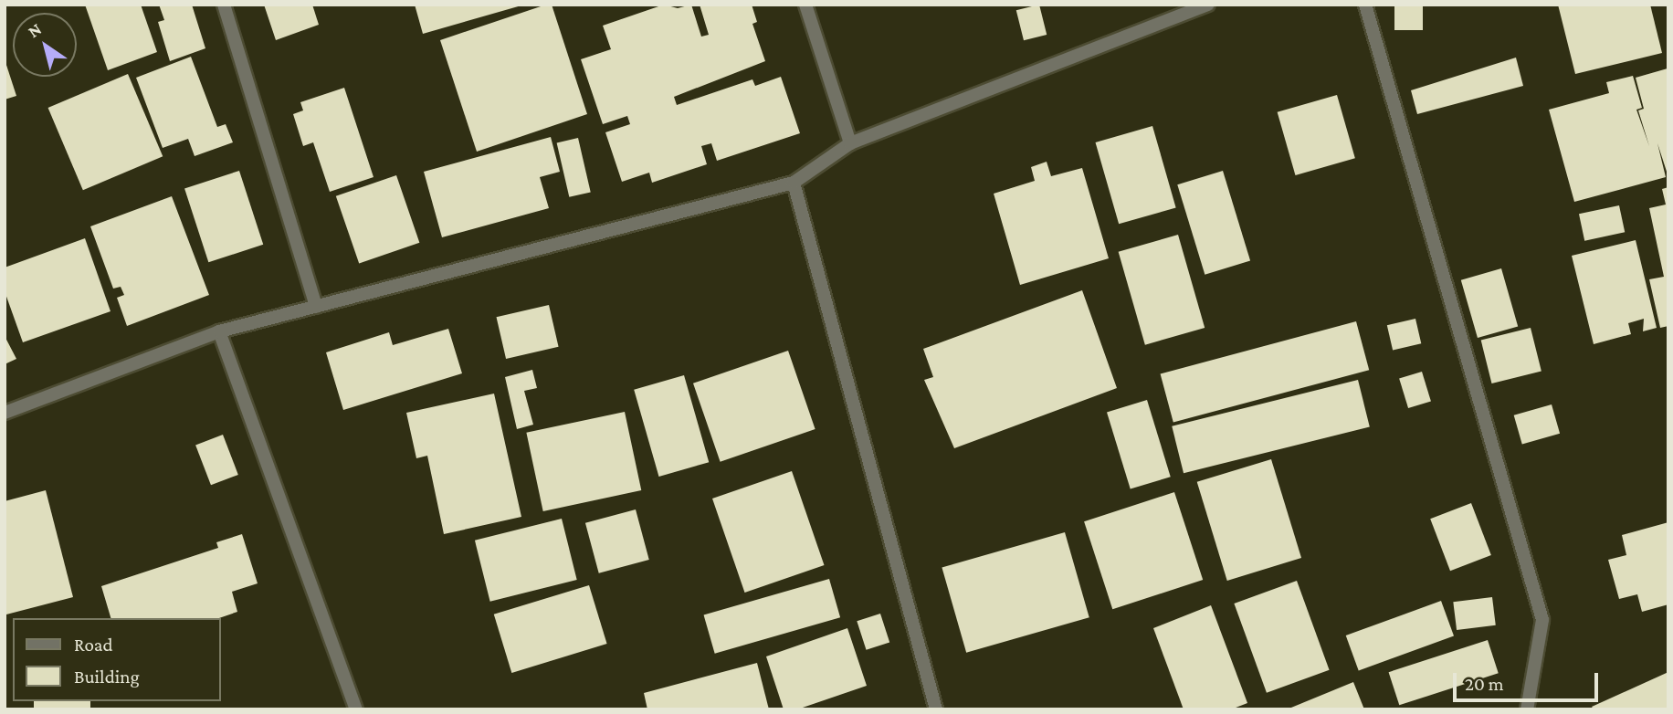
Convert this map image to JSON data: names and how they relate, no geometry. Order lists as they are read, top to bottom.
{
  "legend": ["Road", "Building"],
  "scale_bar": "20 m",
  "north": "top left"
}
